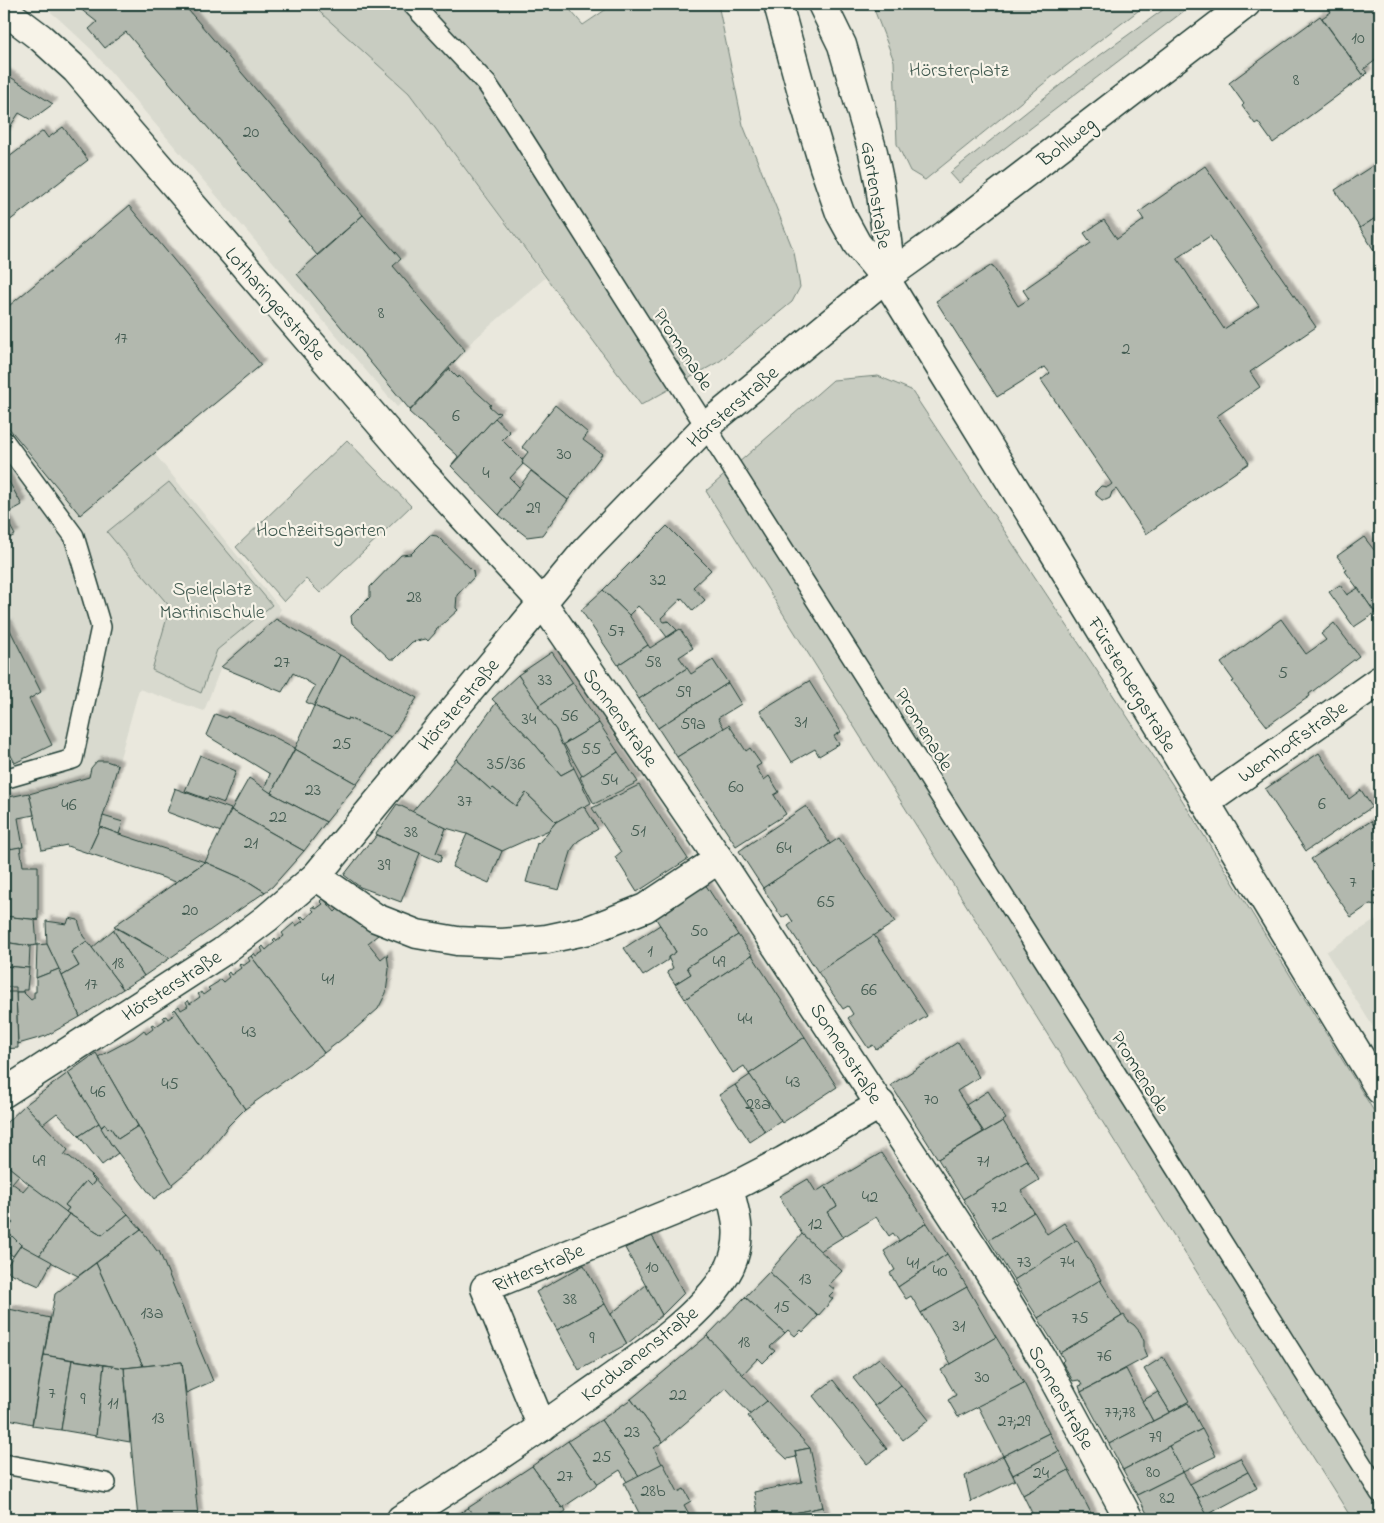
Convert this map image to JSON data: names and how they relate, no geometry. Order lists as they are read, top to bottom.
{
  "streets": {
    "street": [
      "Bohlweg",
      "Gartenstraße",
      "Lotharingerstraße",
      "Hörsterstraße",
      "Fürstenbergstraße",
      "Sonnenstraße",
      "Wemhoffstraße",
      "Ritterstraße",
      "Korduanenstraße"
    ],
    "lane": ["Promenade"]
  },
  "crossings": [
    ["Bohlweg", "Gartenstraße"],
    ["Bohlweg", "Hörsterstraße"],
    ["Bohlweg", "Fürstenbergstraße"],
    ["Gartenstraße", "Hörsterstraße"],
    ["Gartenstraße", "Fürstenbergstraße"],
    ["Lotharingerstraße", "Hörsterstraße"],
    ["Lotharingerstraße", "Sonnenstraße"],
    ["Promenade", "Hörsterstraße"],
    ["Hörsterstraße", "Fürstenbergstraße"],
    ["Hörsterstraße", "Sonnenstraße"],
    ["Fürstenbergstraße", "Wemhoffstraße"],
    ["Ritterstraße", "Korduanenstraße"]
  ],
  "parks": ["Hörsterplatz", "Hochzeitsgarten", "Spielplatz Martinischule"],
  "house_numbers": [
    "10",
    "8",
    "20",
    "8",
    "17",
    "2",
    "6",
    "30",
    "4",
    "29",
    "32",
    "28",
    "57",
    "27",
    "58",
    "5",
    "33",
    "59",
    "56",
    "34",
    "31",
    "59a",
    "25",
    "55",
    "35/36",
    "54",
    "60",
    "23",
    "37",
    "6",
    "46",
    "22",
    "51",
    "38",
    "21",
    "64",
    "39",
    "7",
    "65",
    "20",
    "50",
    "1",
    "49",
    "18",
    "41",
    "17",
    "66",
    "44",
    "43",
    "43",
    "45",
    "46",
    "70",
    "28a",
    "49",
    "71",
    "42",
    "72",
    "12",
    "73",
    "74",
    "41",
    "10",
    "40",
    "13",
    "38",
    "15",
    "13a",
    "75",
    "31",
    "9",
    "18",
    "76",
    "30",
    "7",
    "22",
    "9",
    "11",
    "77;78",
    "13",
    "27;29",
    "23",
    "79",
    "25",
    "80",
    "24",
    "27",
    "28b",
    "82"
  ]
}
